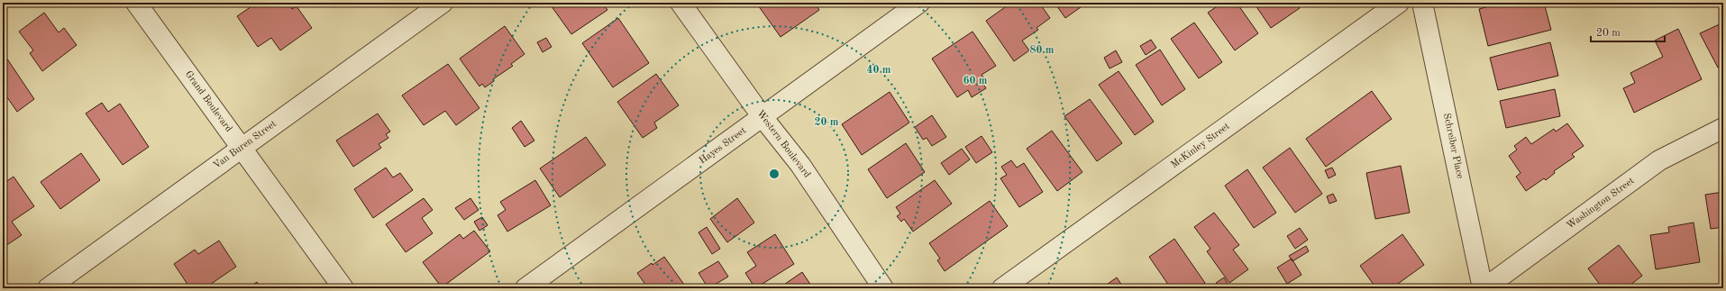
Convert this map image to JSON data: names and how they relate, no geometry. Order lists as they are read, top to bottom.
{
  "streets": {
    "street": [
      "Grand Boulevard",
      "Western Boulevard",
      "Van Buren Street",
      "Hayes Street",
      "McKinley Street",
      "Schreiber Place",
      "Washington Street"
    ]
  },
  "crossings": [
    ["Grand Boulevard", "Van Buren Street"],
    ["Western Boulevard", "Hayes Street"],
    ["Schreiber Place", "Washington Street"]
  ],
  "scale_bar": "20 m",
  "rings": [
    "80 m",
    "40 m",
    "60 m",
    "20 m"
  ]
}
